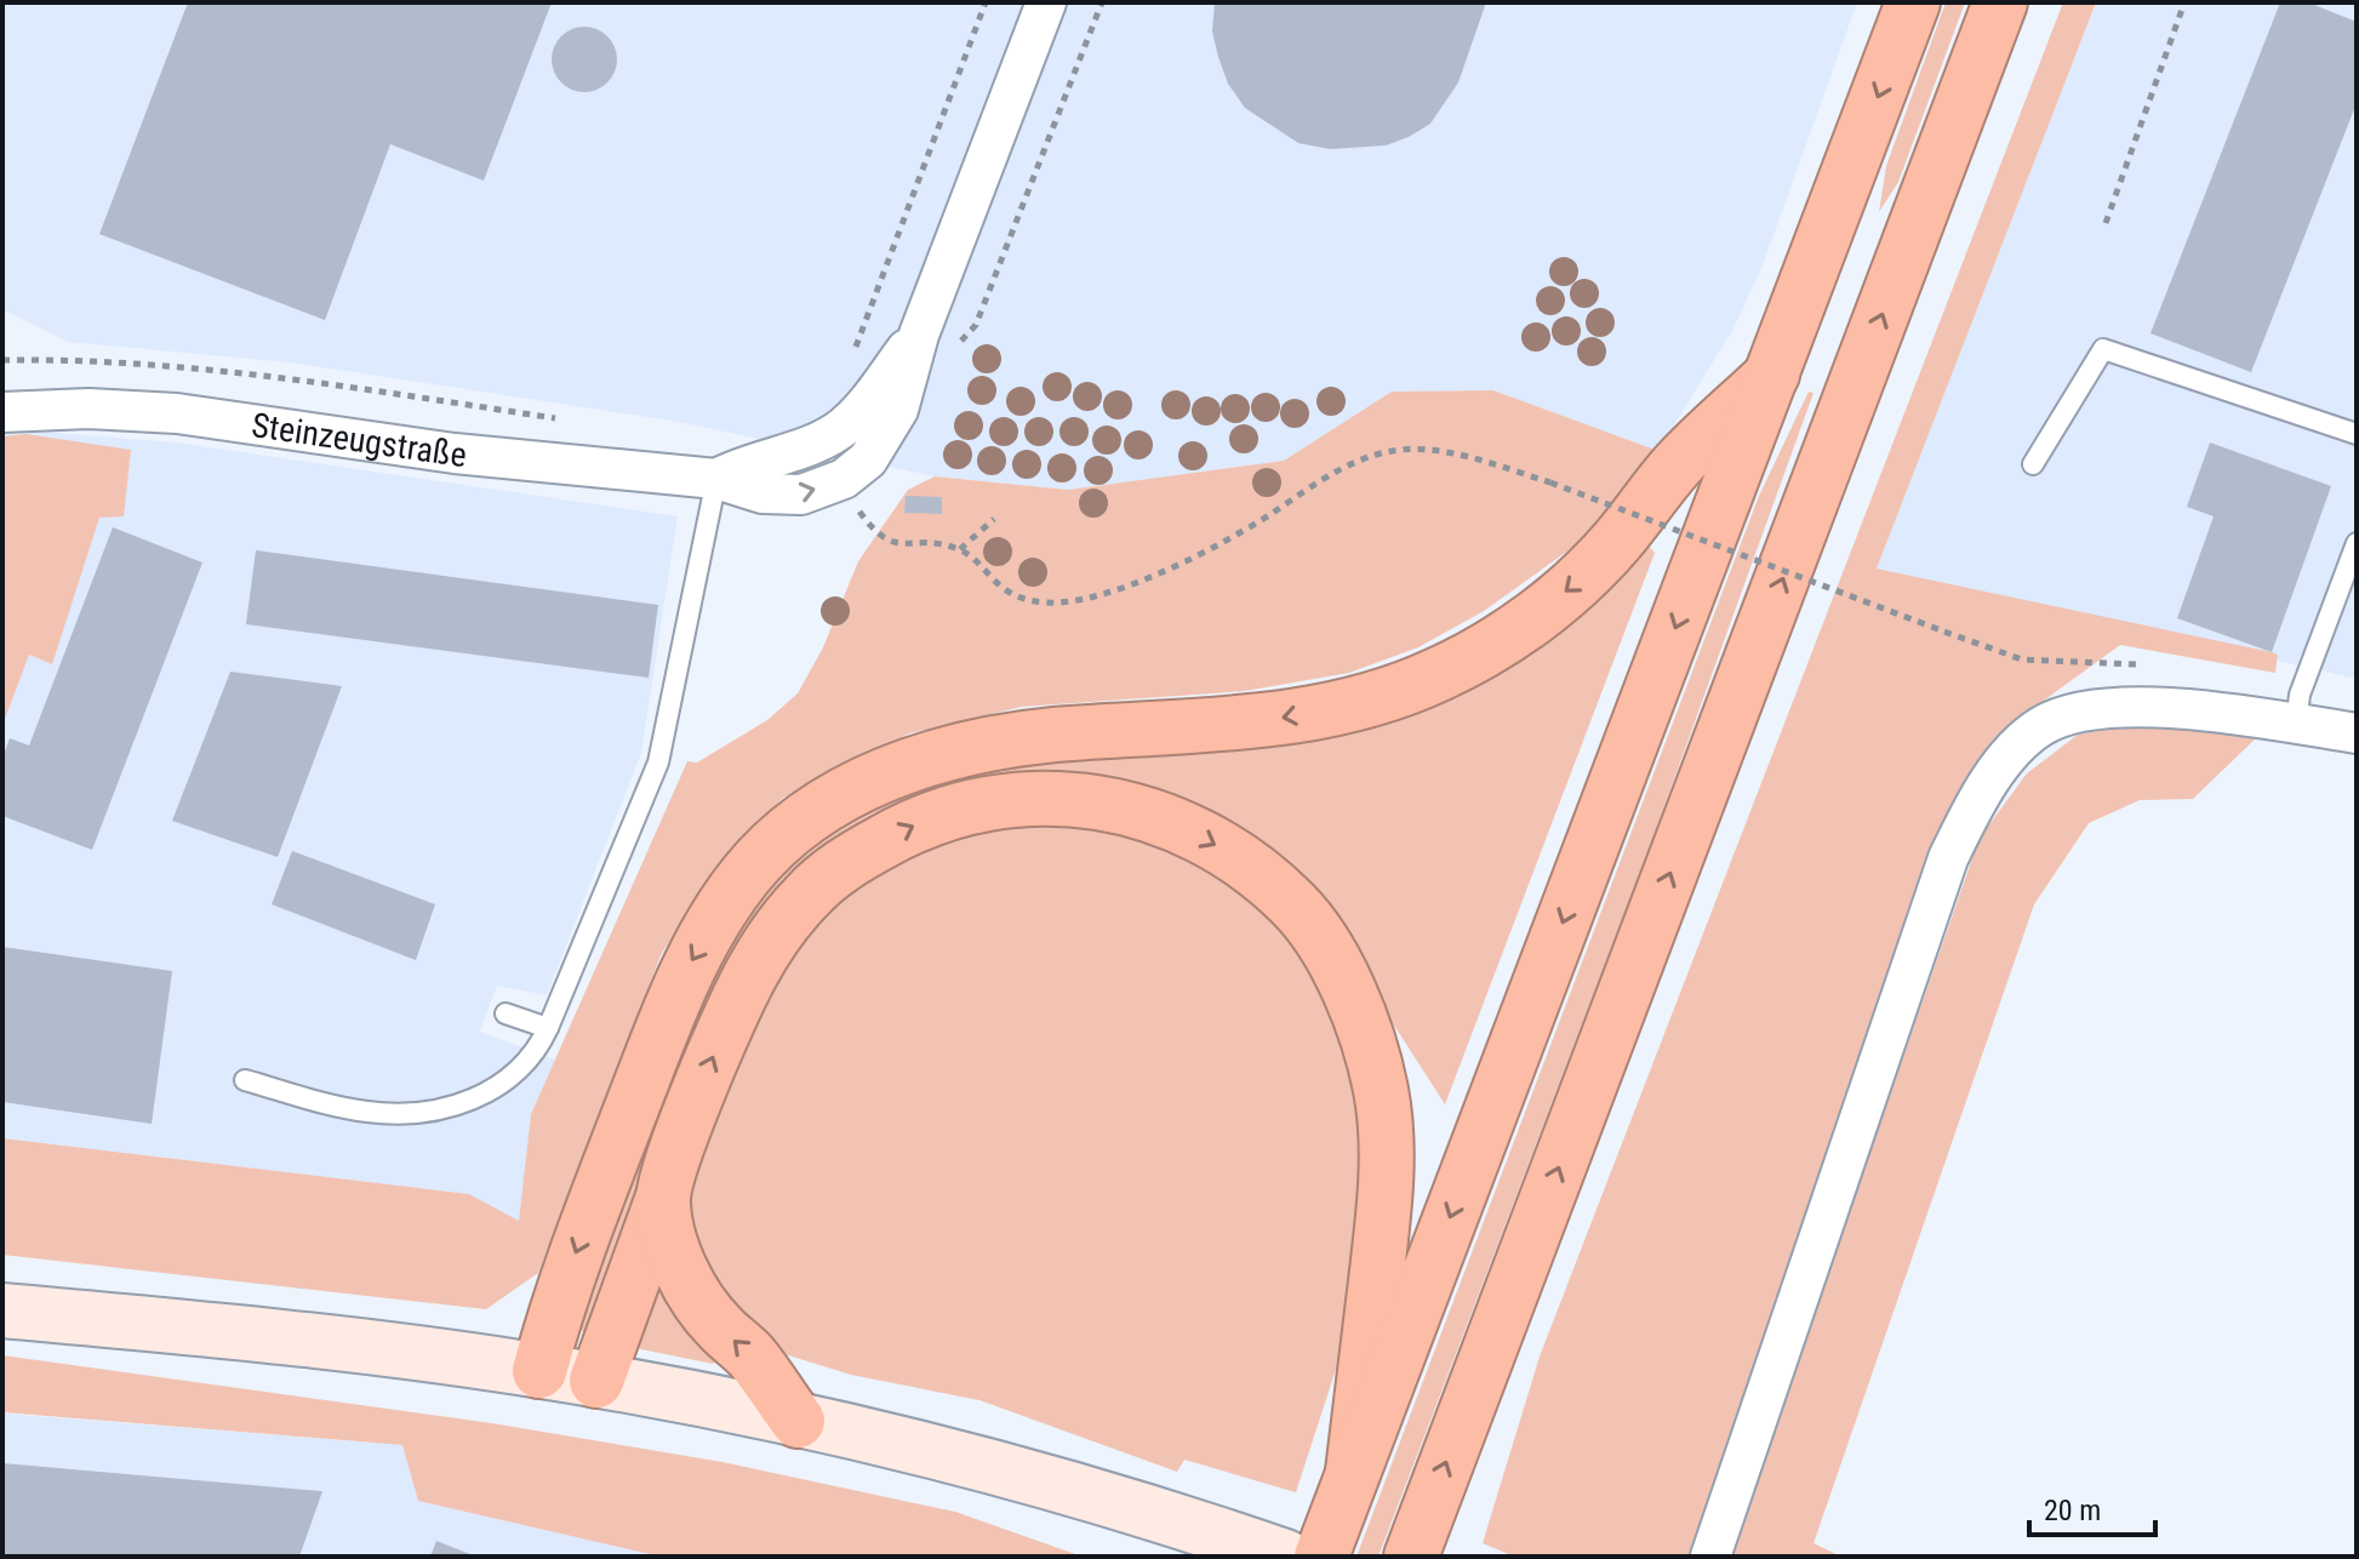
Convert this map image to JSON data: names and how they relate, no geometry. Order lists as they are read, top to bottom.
{
  "streets": {
    "street": ["Steinzeugstraße"]
  },
  "scale_bar": "20 m"
}
